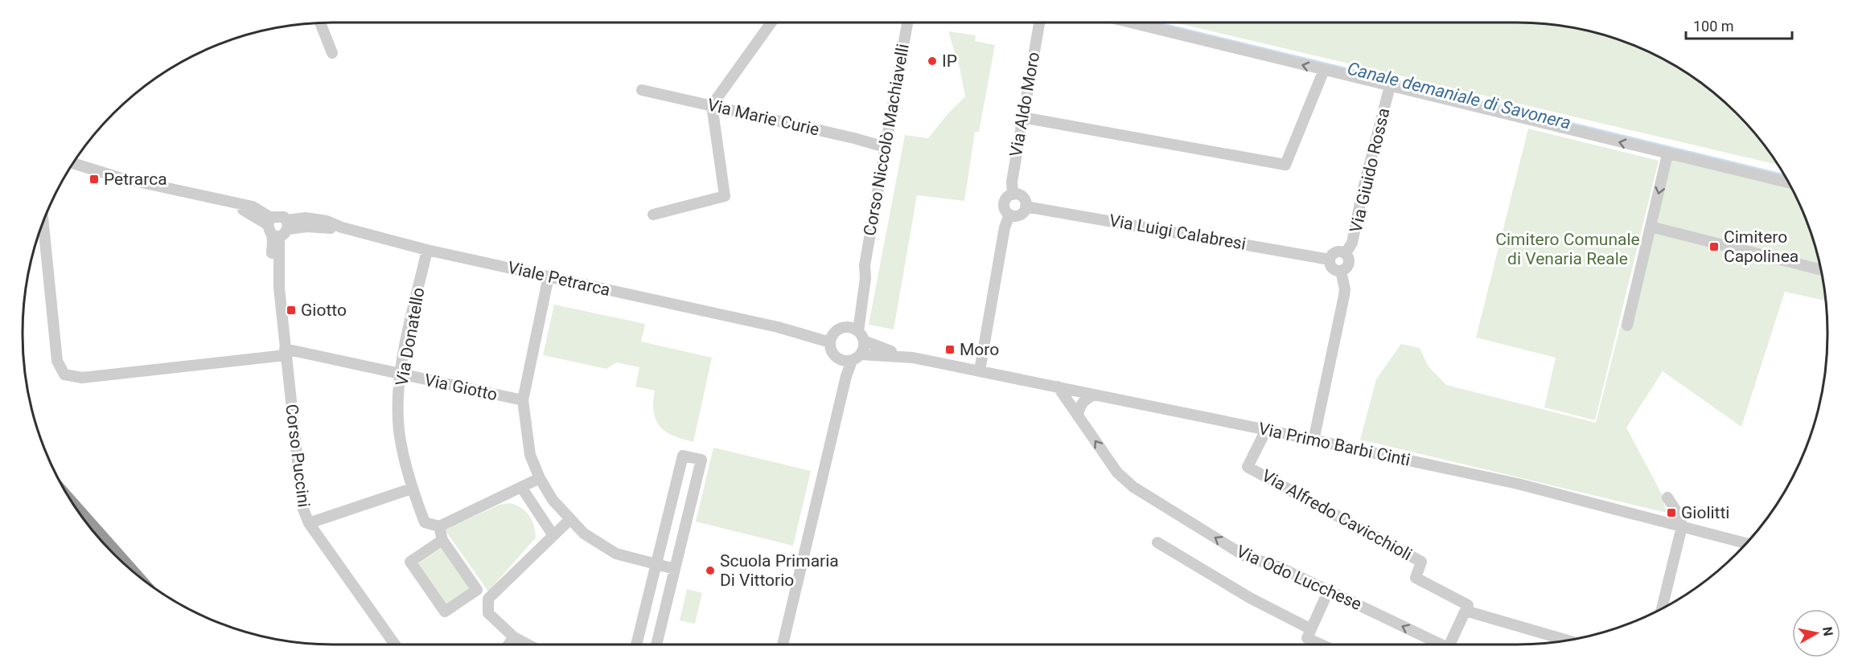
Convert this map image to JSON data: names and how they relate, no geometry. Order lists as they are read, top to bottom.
{
  "streets": {
    "street": [
      "Via Aldo Moro",
      "Via Marie Curie",
      "Corso Niccolò Machiavelli",
      "Via Giuido Rossa",
      "Via Luigi Calabresi",
      "Viale Petrarca",
      "Via Donatello",
      "Via Giotto",
      "Via Primo Barbi Cinti",
      "Corso Puccini",
      "Via Alfredo Cavicchioli",
      "Via Odo Lucchese"
    ]
  },
  "crossings": [
    ["Via Aldo Moro", "Via Luigi Calabresi"],
    ["Via Marie Curie", "Corso Niccolò Machiavelli"],
    ["Corso Niccolò Machiavelli", "Viale Petrarca"],
    ["Corso Niccolò Machiavelli", "Via Primo Barbi Cinti"],
    ["Via Giuido Rossa", "Via Luigi Calabresi"],
    ["Viale Petrarca", "Via Donatello"],
    ["Viale Petrarca", "Via Primo Barbi Cinti"],
    ["Via Donatello", "Via Giotto"],
    ["Via Giotto", "Corso Puccini"],
    ["Via Primo Barbi Cinti", "Via Alfredo Cavicchioli"],
    ["Via Primo Barbi Cinti", "Via Odo Lucchese"]
  ],
  "water": ["Canale demaniale di Savonera"],
  "parks": ["Cimitero Comunale di Venaria Reale"],
  "places": {
    "other": ["IP", "Scuola Primaria Di Vittorio"],
    "transit": [
      "Petrarca",
      "Cimitero Capolinea",
      "Giotto",
      "Moro",
      "Giolitti"
    ]
  },
  "scale_bar": "100 m",
  "north": "right"
}
